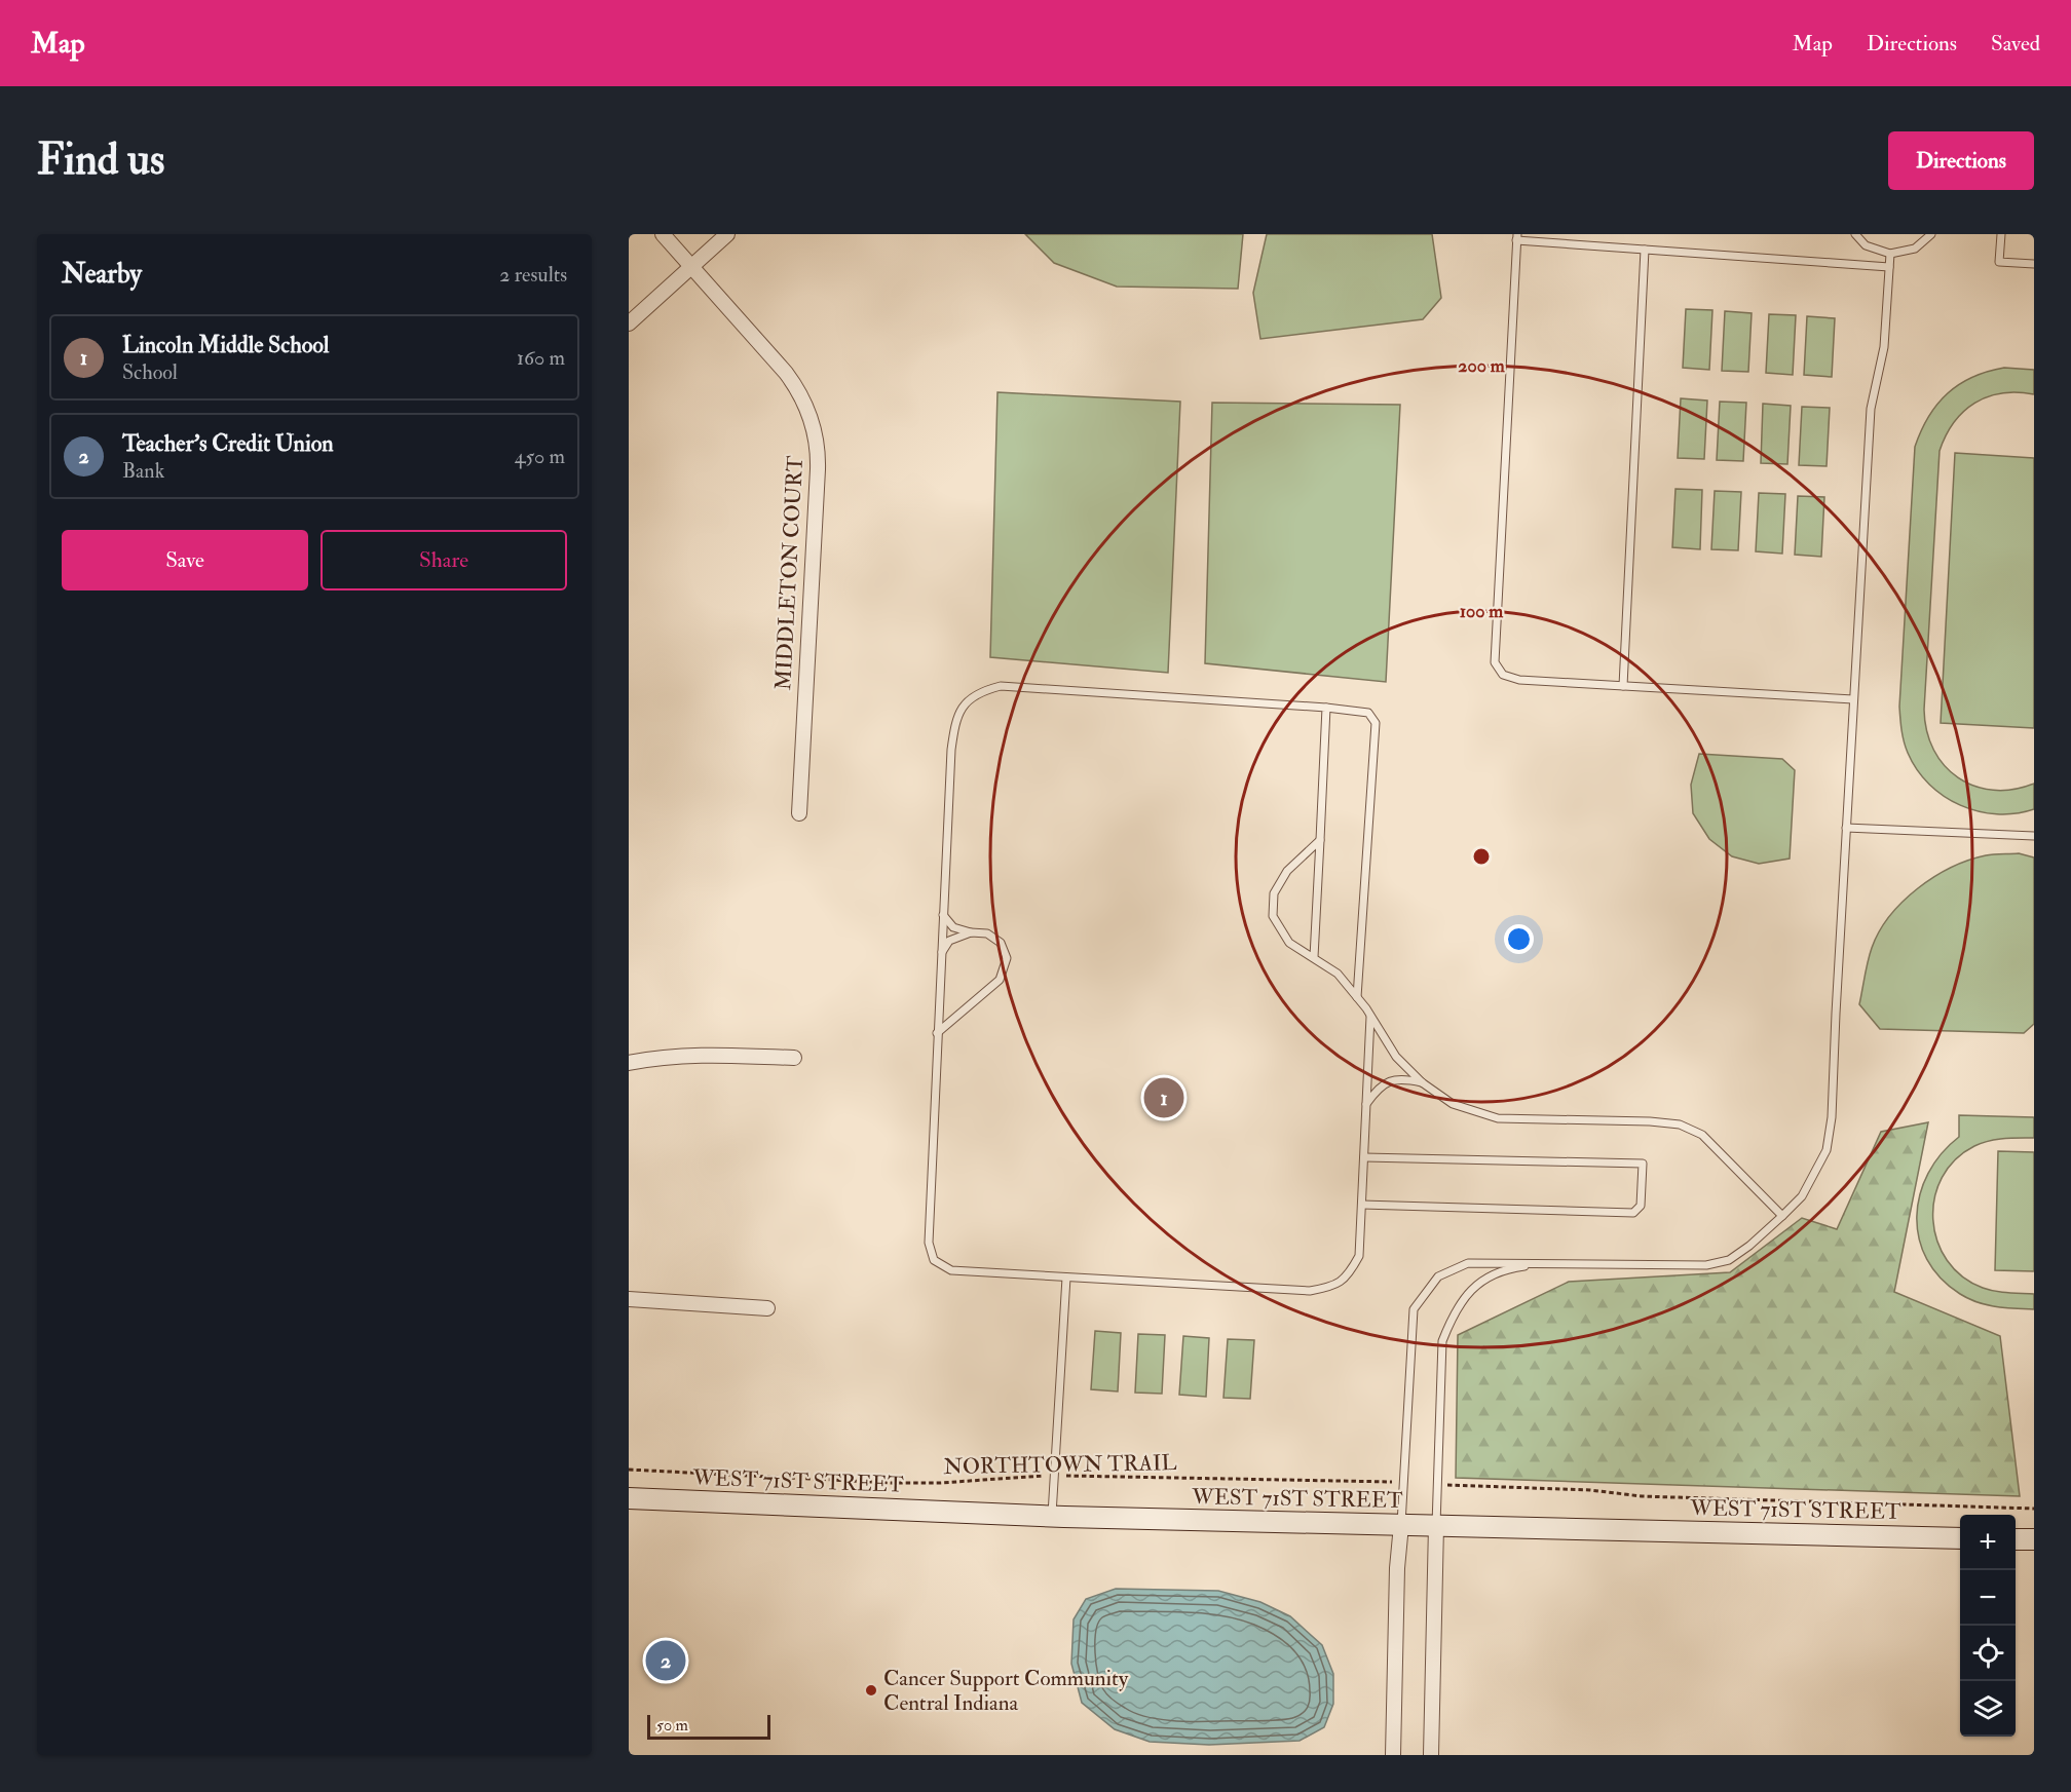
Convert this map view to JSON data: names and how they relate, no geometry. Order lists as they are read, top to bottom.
{
  "streets": {
    "main road": ["WEST 71ST STREET"],
    "street": ["MIDDLETON COURT"],
    "path": ["NORTHTOWN TRAIL"]
  },
  "places": ["Cancer Support Community Central Indiana"],
  "scale_bar": "50 m",
  "page": {
    "header": "Map",
    "nav": ["Map", "Directions", "Saved"],
    "buttons": [
      "Directions",
      ["Save", "Share"]
    ],
    "title": "Find us",
    "heading": ["Nearby", "2 results"],
    "list": [
      {
        "mark": "1",
        "name": "Lincoln Middle School",
        "note": "School",
        "value": "160 m"
      },
      {
        "mark": "2",
        "name": "Teacher's Credit Union",
        "note": "Bank",
        "value": "450 m"
      }
    ],
    "pins": ["1", "2"],
    "map_buttons": ["+", "−"],
    "scale": "50 m"
  },
  "rings": ["200 m", "100 m"]
}
